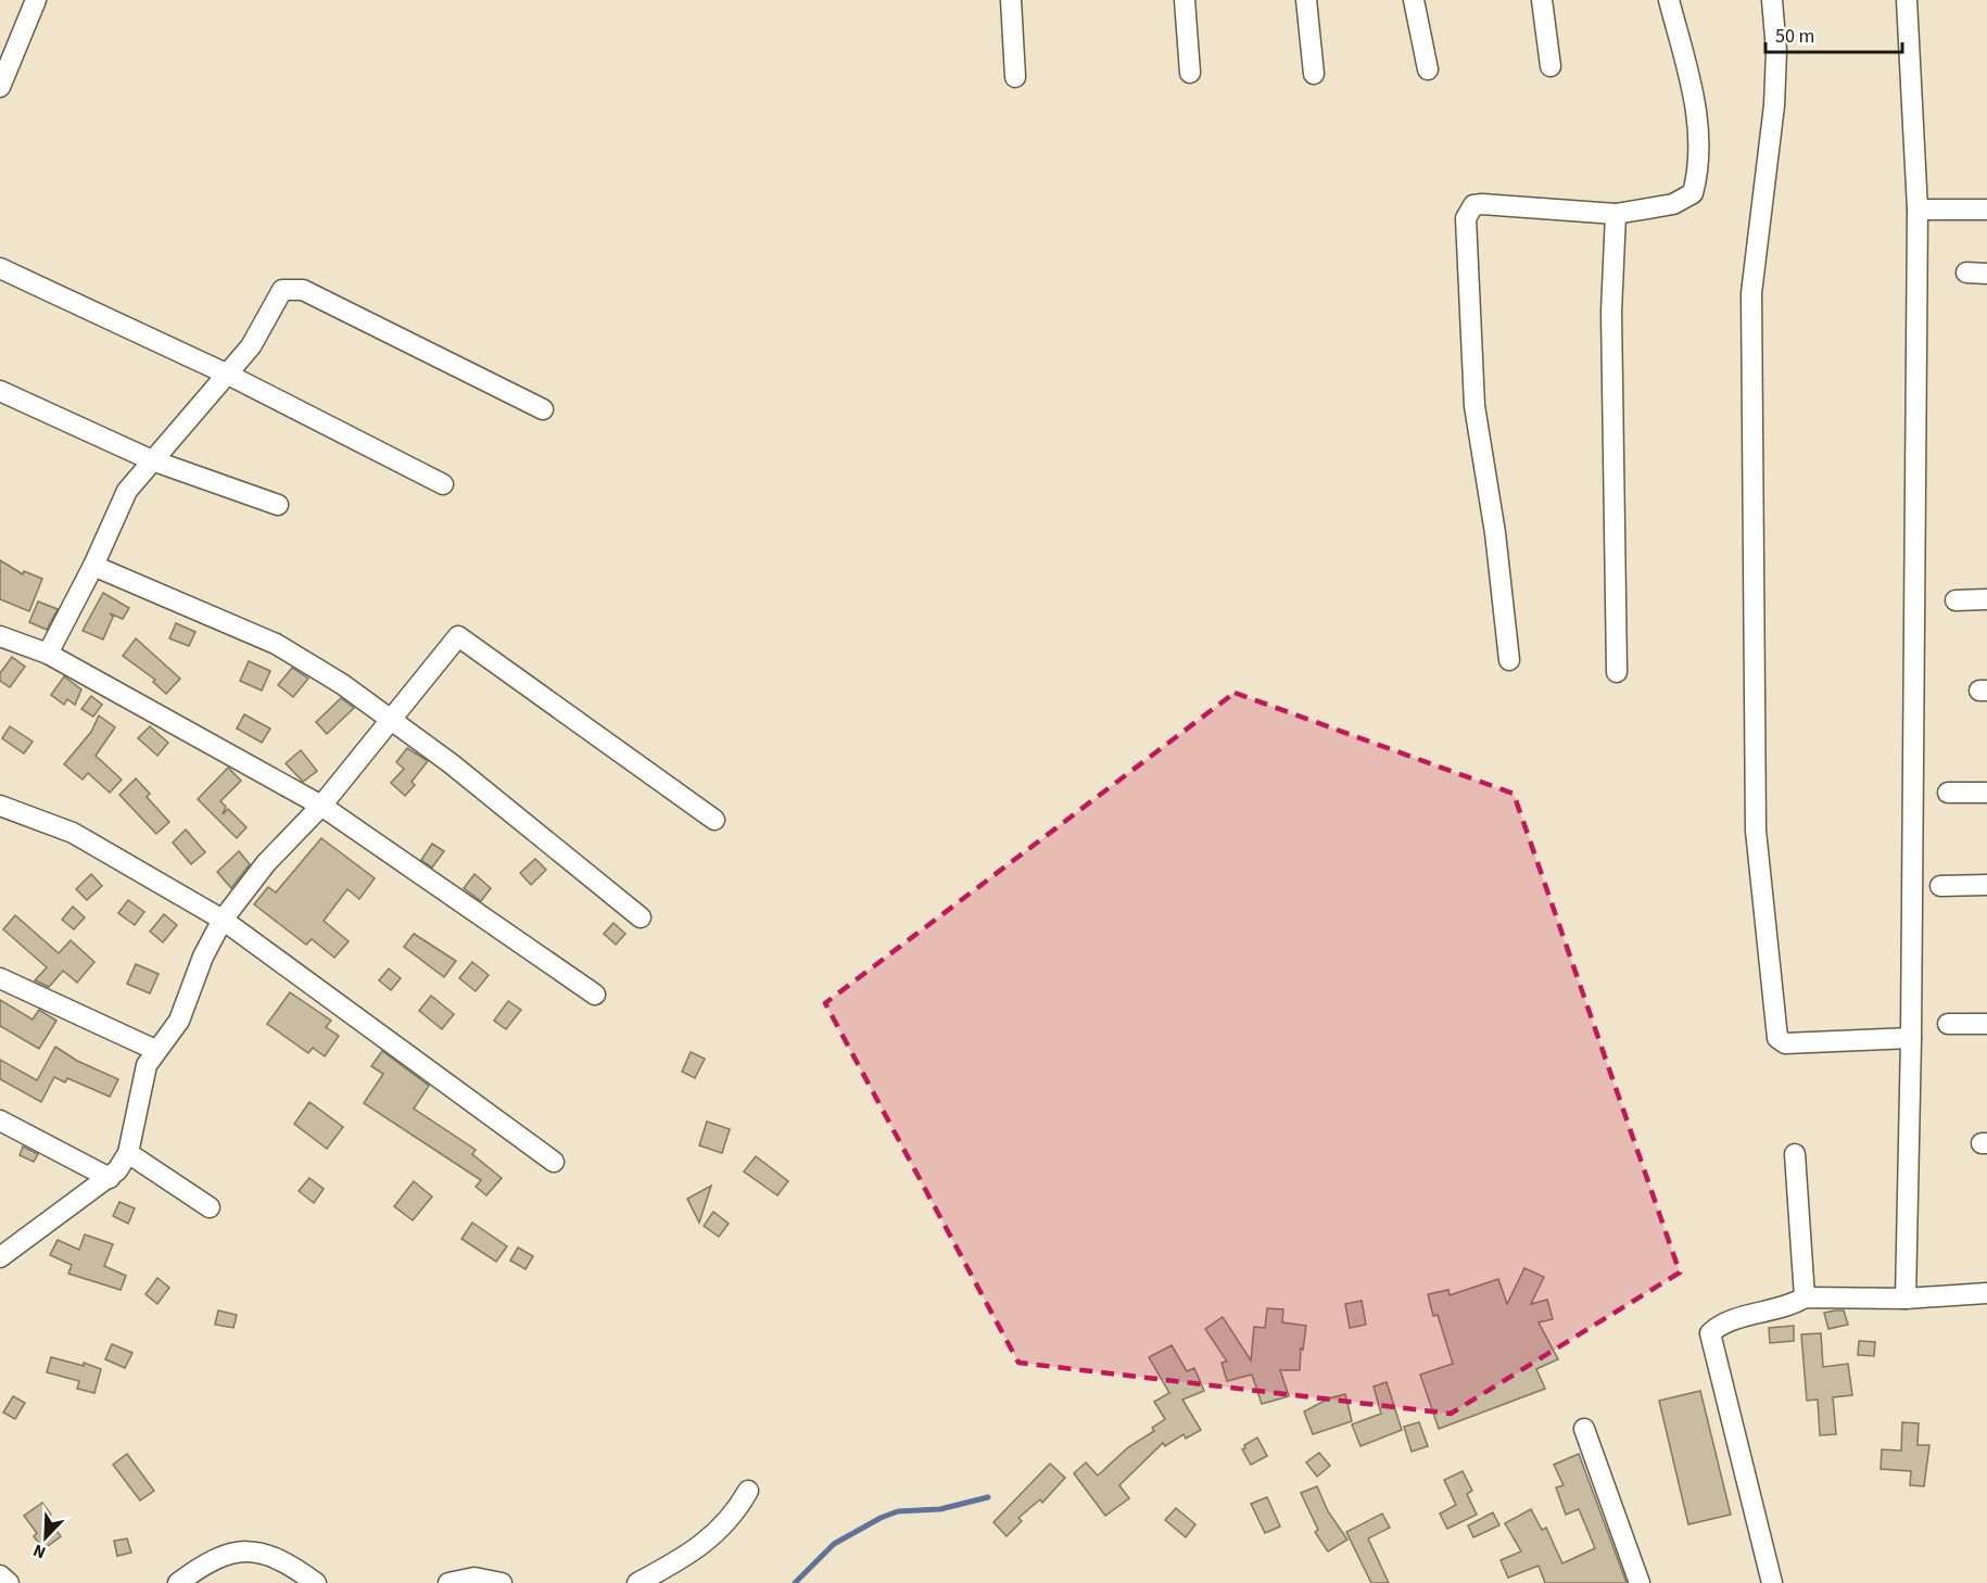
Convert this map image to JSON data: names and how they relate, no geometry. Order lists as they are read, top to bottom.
{
  "scale_bar": "50 m",
  "north": "bottom left"
}
